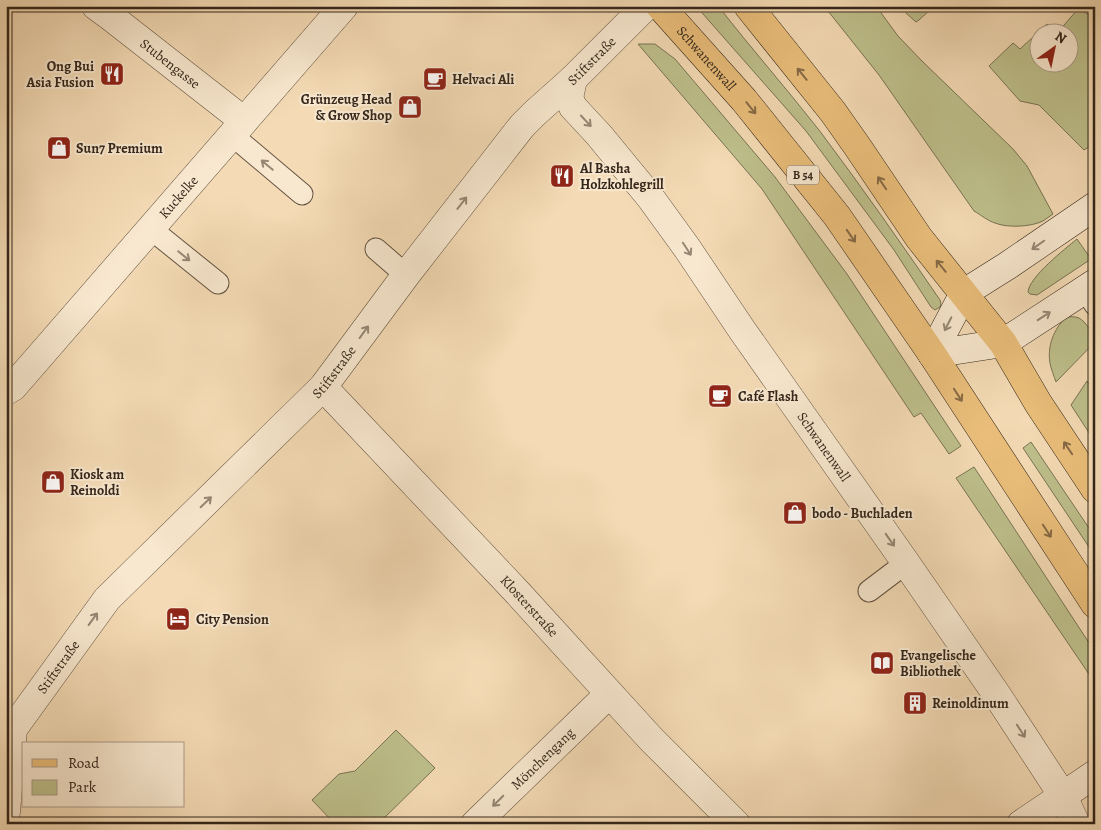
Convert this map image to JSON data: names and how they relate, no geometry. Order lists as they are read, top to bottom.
{
  "streets": {
    "main road": ["Schwanenwall", "B 54"],
    "street": [
      "Stiftstraße",
      "Stubengasse",
      "Kuckelke",
      "Klosterstraße",
      "Mönchengang"
    ]
  },
  "crossings": [
    ["Schwanenwall", "Stiftstraße"],
    ["Stiftstraße", "Klosterstraße"],
    ["Stubengasse", "Kuckelke"],
    ["Klosterstraße", "Mönchengang"]
  ],
  "one_way": ["Schwanenwall", "Stiftstraße", "Mönchengang"],
  "places": {
    "restaurant": ["Ong Bui Asia Fusion", "Al Basha Holzkohlegrill"],
    "cafe": ["Helvaci Ali", "Café Flash"],
    "shop": [
      "Grünzeug Head & Grow Shop",
      "Sun7 Premium",
      "Kiosk am Reinoldi",
      "bodo - Buchladen"
    ],
    "hotel": ["City Pension"],
    "library": ["Evangelische Bibliothek"],
    "building": ["Reinoldinum"]
  },
  "legend": ["Road", "Park"],
  "north": "top right"
}
